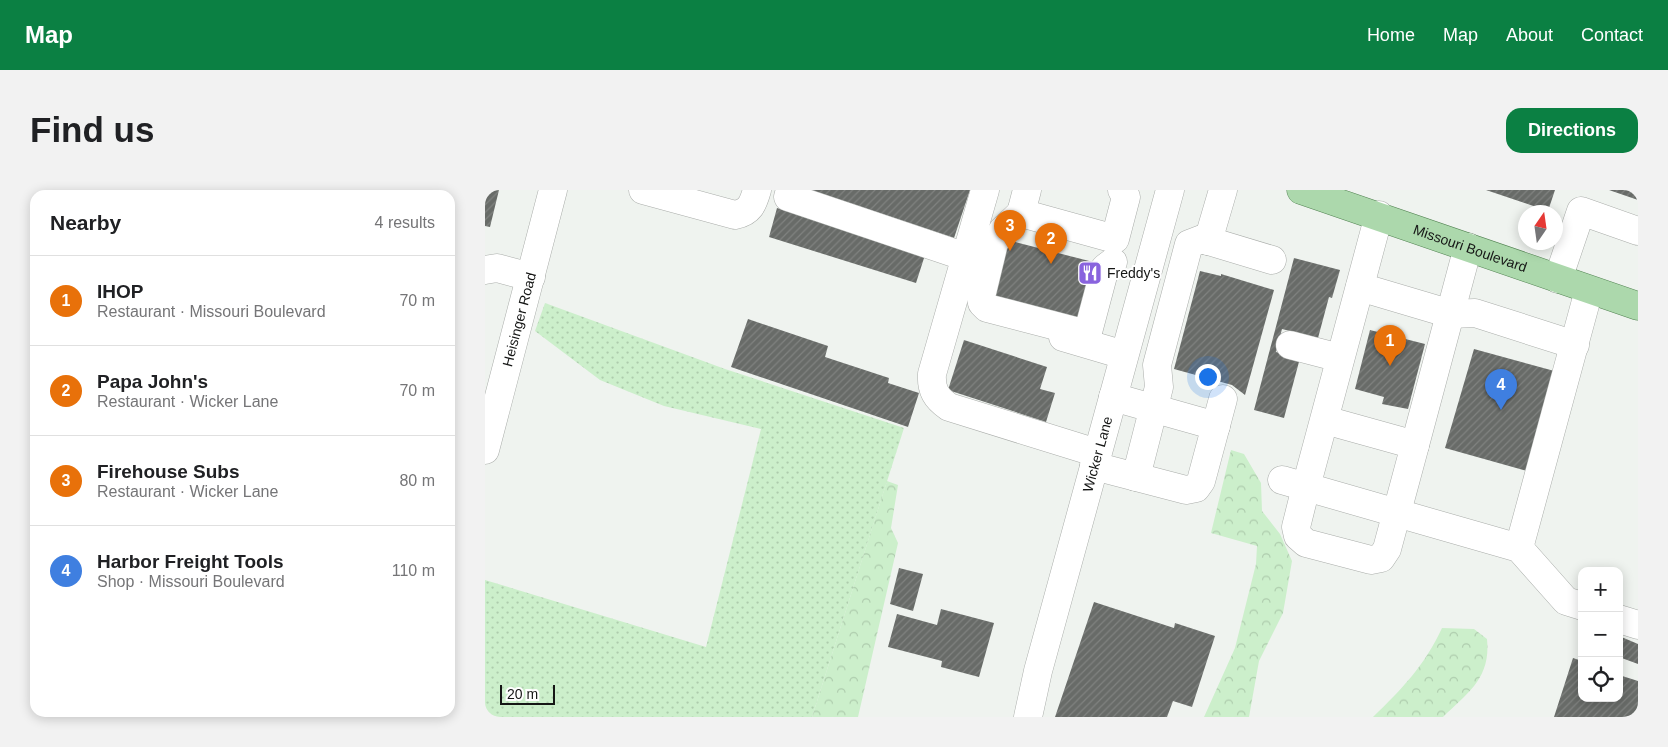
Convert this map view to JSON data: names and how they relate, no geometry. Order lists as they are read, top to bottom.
{
  "streets": {
    "main road": ["Missouri Boulevard"],
    "street": ["Heisinger Road", "Wicker Lane"]
  },
  "places": {
    "restaurant": ["Freddy's"]
  },
  "scale_bar": "20 m",
  "north": "top",
  "page": {
    "header": "Map",
    "nav": [
      "Home",
      "Map",
      "About",
      "Contact"
    ],
    "buttons": "Directions",
    "title": "Find us",
    "heading": ["Nearby", "4 results"],
    "pins": [
      "3",
      "2",
      "1",
      "4"
    ],
    "list": [
      {
        "mark": "1",
        "name": "IHOP",
        "note": "Restaurant · Missouri Boulevard",
        "value": "70 m"
      },
      {
        "mark": "2",
        "name": "Papa John's",
        "note": "Restaurant · Wicker Lane",
        "value": "70 m"
      },
      {
        "mark": "3",
        "name": "Firehouse Subs",
        "note": "Restaurant · Wicker Lane",
        "value": "80 m"
      },
      {
        "mark": "4",
        "name": "Harbor Freight Tools",
        "note": "Shop · Missouri Boulevard",
        "value": "110 m"
      }
    ],
    "map_buttons": ["+", "−"],
    "scale": "20 m"
  }
}
